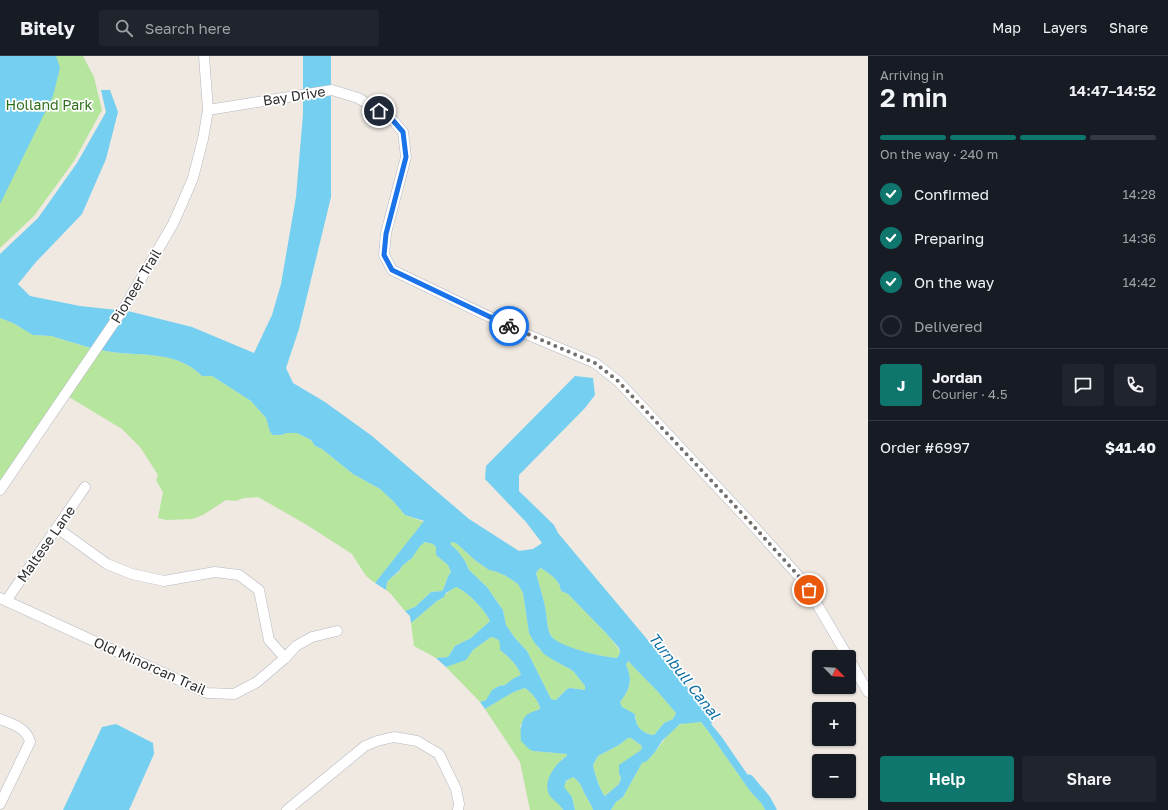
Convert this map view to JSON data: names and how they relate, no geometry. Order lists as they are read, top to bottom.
{
  "streets": {
    "street": [
      "Bay Drive",
      "Pioneer Trail",
      "Maltese Lane",
      "Old Minorcan Trail"
    ]
  },
  "crossings": [
    ["Bay Drive", "Pioneer Trail"],
    ["Maltese Lane", "Old Minorcan Trail"]
  ],
  "water": ["Turnbull Canal"],
  "parks": ["Holland Park"],
  "north": "bottom right",
  "page": {
    "header": "Bitely",
    "search": "Search here",
    "nav": ["Map", "Layers", "Share"],
    "heading": ["2 min", "Arriving in", "14:47–14:52"],
    "panel": [
      "Jordan",
      "Courier · 4.5",
      "Order #6997",
      "$41.40"
    ],
    "bar": "On the way · 240 m",
    "list": [
      ["Confirmed", "14:28"],
      ["Preparing", "14:36"],
      ["On the way", "14:42"],
      "Delivered"
    ],
    "round": "J",
    "map_buttons": ["+", "−"],
    "buttons": ["Help", "Share"]
  }
}
